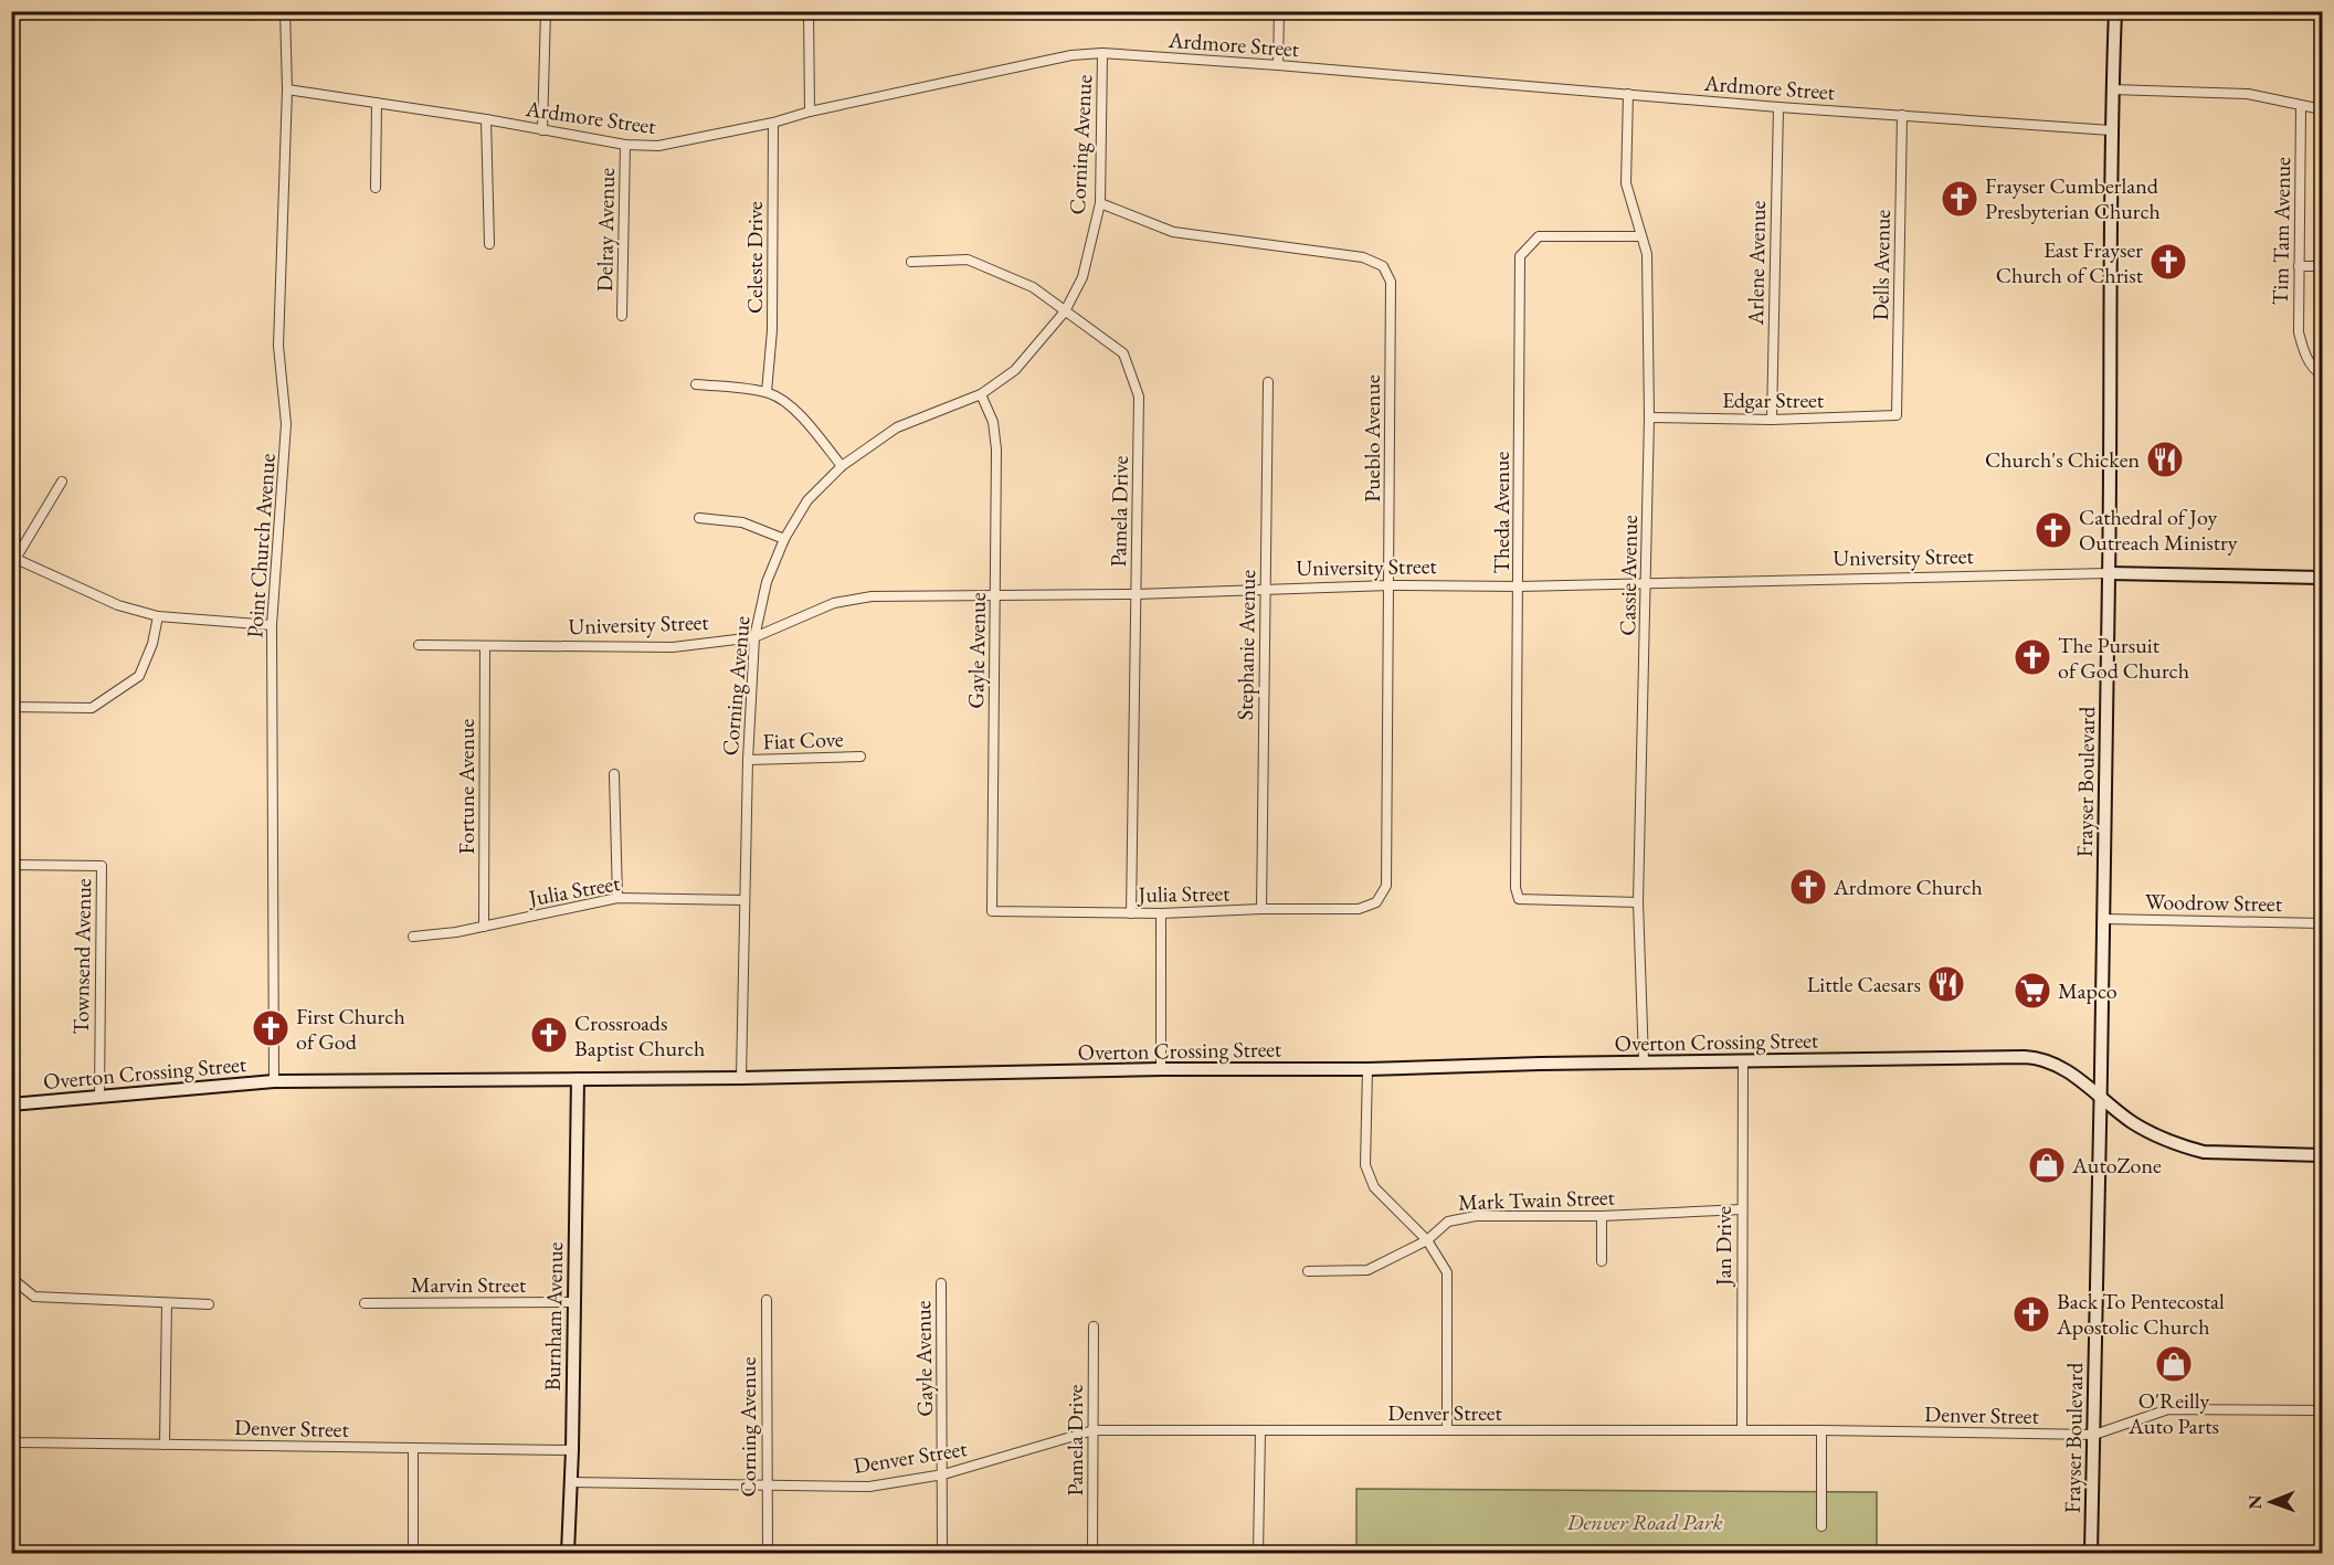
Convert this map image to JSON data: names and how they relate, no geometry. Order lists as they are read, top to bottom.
{
  "streets": {
    "street": [
      "Ardmore Street",
      "Corning Avenue",
      "Delray Avenue",
      "Tim Tam Avenue",
      "Celeste Drive",
      "Arlene Avenue",
      "Dells Avenue",
      "Edgar Street",
      "Pueblo Avenue",
      "Pamela Drive",
      "Theda Avenue",
      "Point Church Avenue",
      "University Street",
      "Cassie Avenue",
      "Stephanie Avenue",
      "Gayle Avenue",
      "Fiat Cove",
      "Frayser Boulevard",
      "Fortune Avenue",
      "Julia Street",
      "Woodrow Street",
      "Townsend Avenue",
      "Overton Crossing Street",
      "Mark Twain Street",
      "Jan Drive",
      "Marvin Street",
      "Burnham Avenue",
      "Denver Street"
    ]
  },
  "crossings": [
    ["Ardmore Street", "Corning Avenue"],
    ["Ardmore Street", "Delray Avenue"],
    ["Ardmore Street", "Celeste Drive"],
    ["Ardmore Street", "Arlene Avenue"],
    ["Ardmore Street", "Dells Avenue"],
    ["Ardmore Street", "Point Church Avenue"],
    ["Ardmore Street", "Cassie Avenue"],
    ["Ardmore Street", "Frayser Boulevard"],
    ["Corning Avenue", "Pueblo Avenue"],
    ["Corning Avenue", "Pamela Drive"],
    ["Corning Avenue", "University Street"],
    ["Corning Avenue", "Gayle Avenue"],
    ["Corning Avenue", "Fiat Cove"],
    ["Corning Avenue", "Julia Street"],
    ["Corning Avenue", "Overton Crossing Street"],
    ["Corning Avenue", "Denver Street"],
    ["Arlene Avenue", "Edgar Street"],
    ["Dells Avenue", "Edgar Street"],
    ["Edgar Street", "Cassie Avenue"],
    ["Pueblo Avenue", "University Street"],
    ["Pueblo Avenue", "Julia Street"],
    ["Pamela Drive", "University Street"],
    ["Pamela Drive", "Julia Street"],
    ["Pamela Drive", "Denver Street"],
    ["Theda Avenue", "University Street"],
    ["Theda Avenue", "Cassie Avenue"],
    ["Point Church Avenue", "Overton Crossing Street"],
    ["University Street", "Cassie Avenue"],
    ["University Street", "Stephanie Avenue"],
    ["University Street", "Gayle Avenue"],
    ["University Street", "Frayser Boulevard"],
    ["University Street", "Fortune Avenue"],
    ["Cassie Avenue", "Overton Crossing Street"],
    ["Stephanie Avenue", "Julia Street"],
    ["Gayle Avenue", "Julia Street"],
    ["Gayle Avenue", "Denver Street"],
    ["Frayser Boulevard", "Woodrow Street"],
    ["Frayser Boulevard", "Overton Crossing Street"],
    ["Frayser Boulevard", "Denver Street"],
    ["Fortune Avenue", "Julia Street"],
    ["Townsend Avenue", "Overton Crossing Street"],
    ["Overton Crossing Street", "Jan Drive"],
    ["Overton Crossing Street", "Burnham Avenue"],
    ["Mark Twain Street", "Jan Drive"],
    ["Jan Drive", "Denver Street"],
    ["Marvin Street", "Burnham Avenue"],
    ["Burnham Avenue", "Denver Street"]
  ],
  "parks": ["Denver Road Park"],
  "places": {
    "church": [
      "Frayser Cumberland Presbyterian Church",
      "East Frayser Church of Christ",
      "Cathedral of Joy Outreach Ministry",
      "The Pursuit of God Church",
      "Ardmore Church",
      "First Church of God",
      "Crossroads Baptist Church",
      "Back To Pentecostal Apostolic Church"
    ],
    "restaurant": ["Church's Chicken", "Little Caesars"],
    "supermarket": ["Mapco"],
    "shop": ["AutoZone", "O'Reilly Auto Parts"]
  },
  "north": "left"
}
